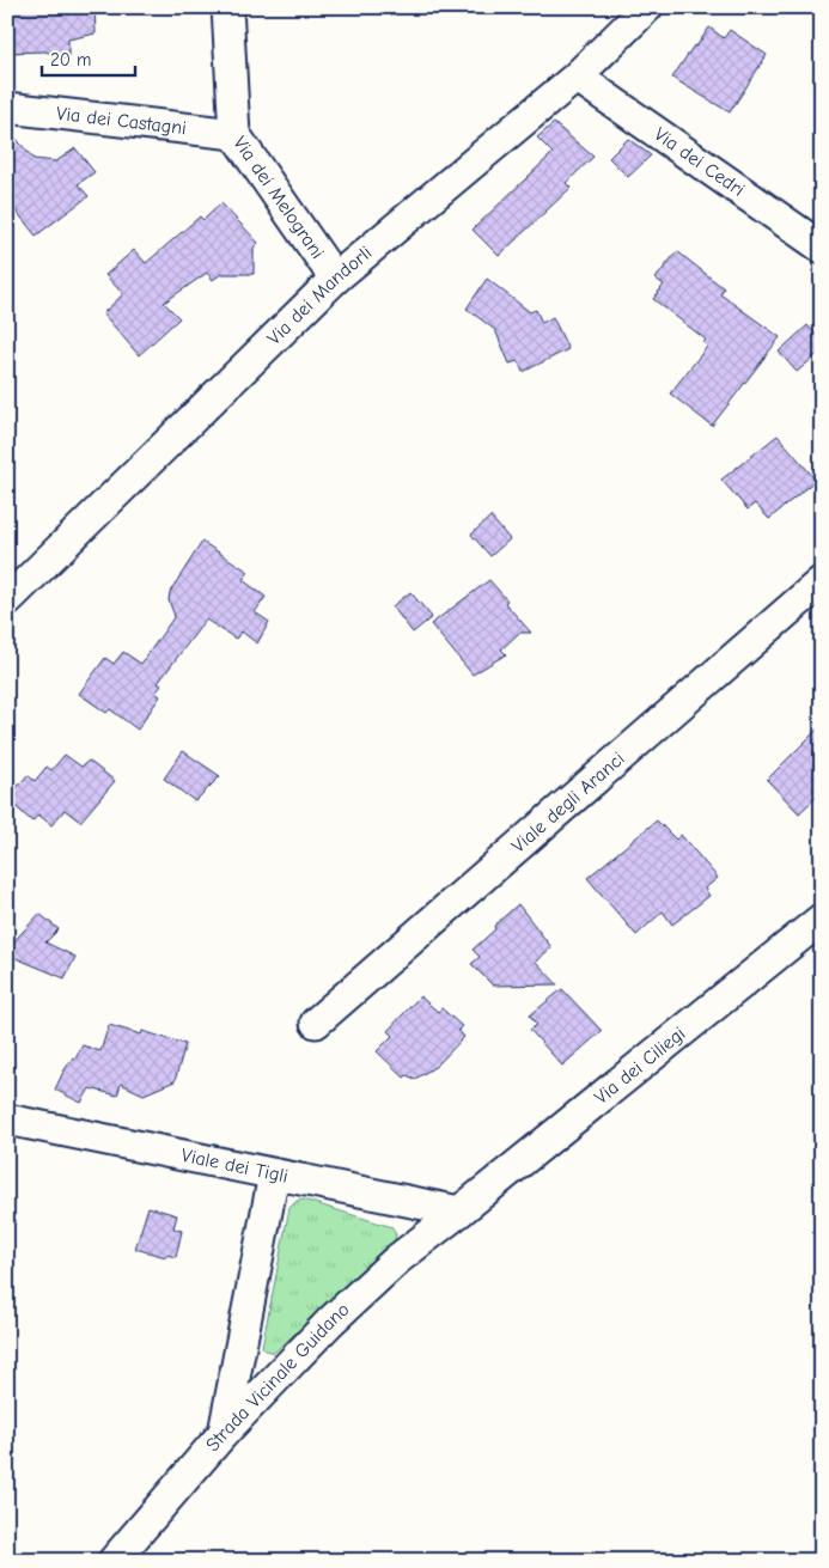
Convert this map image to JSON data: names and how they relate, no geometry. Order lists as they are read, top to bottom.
{
  "streets": {
    "street": [
      "Via dei Castagni",
      "Via dei Cedri",
      "Via dei Melograni",
      "Via dei Mandorli",
      "Viale degli Aranci",
      "Via dei Ciliegi",
      "Viale dei Tigli",
      "Strada Vicinale Guidano"
    ]
  },
  "crossings": [
    ["Via dei Castagni", "Via dei Melograni"],
    ["Via dei Cedri", "Via dei Mandorli"],
    ["Via dei Melograni", "Via dei Mandorli"],
    ["Via dei Ciliegi", "Viale dei Tigli"],
    ["Via dei Ciliegi", "Strada Vicinale Guidano"],
    ["Viale dei Tigli", "Strada Vicinale Guidano"]
  ],
  "scale_bar": "20 m"
}
